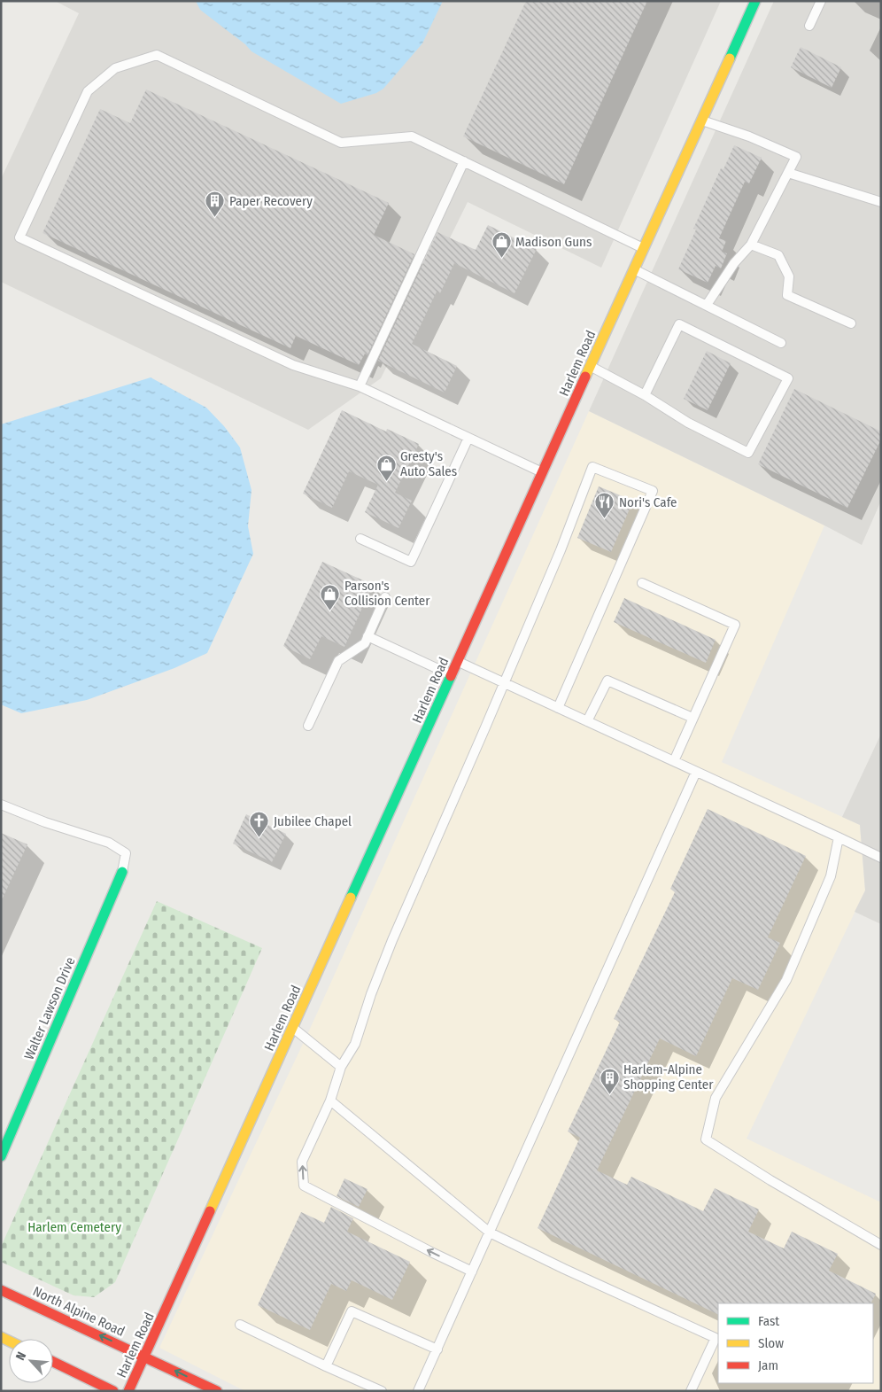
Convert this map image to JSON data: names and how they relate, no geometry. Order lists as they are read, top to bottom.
{
  "streets": {
    "main road": ["Harlem Road", "Walter Lawson Drive", "North Alpine Road"]
  },
  "crossings": [
    ["Harlem Road", "North Alpine Road"]
  ],
  "one_way": ["North Alpine Road"],
  "parks": ["Harlem Cemetery"],
  "places": {
    "building": ["Paper Recovery", "Harlem-Alpine Shopping Center"],
    "shop": ["Madison Guns", "Gresty's Auto Sales", "Parson's Collision Center"],
    "restaurant": ["Nori's Cafe"],
    "church": ["Jubilee Chapel"]
  },
  "legend": ["Fast", "Slow", "Jam"],
  "north": "top left"
}
